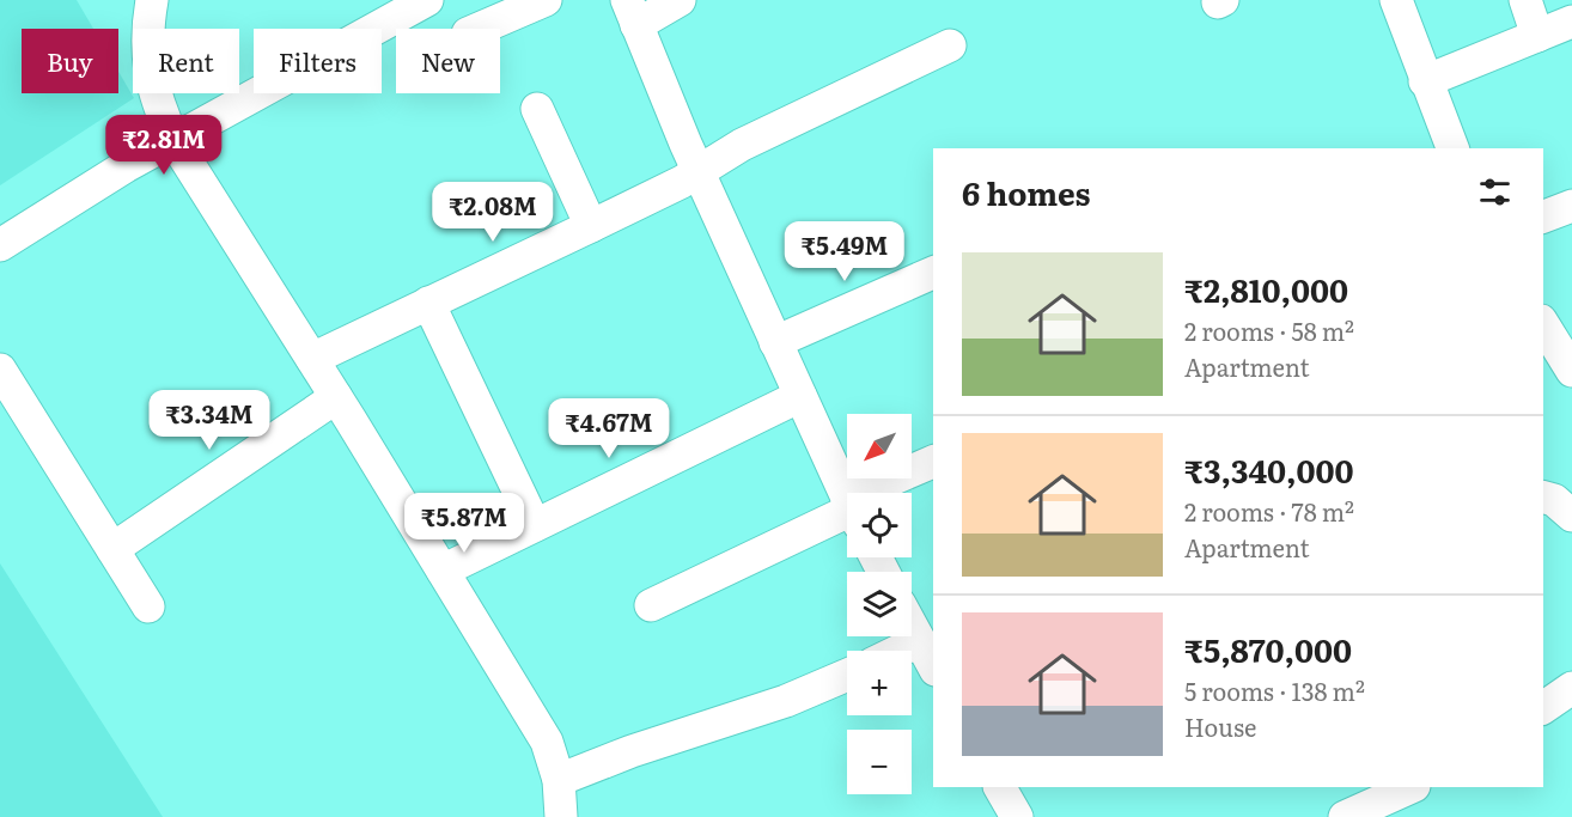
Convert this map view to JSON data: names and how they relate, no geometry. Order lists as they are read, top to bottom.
{
  "north": "bottom left",
  "page": {
    "chip": [
      "Buy",
      "Rent",
      "Filters",
      "New"
    ],
    "price": [
      "₹2.81M",
      "₹2.08M",
      "₹5.49M",
      "₹3.34M",
      "₹4.67M",
      "₹5.87M"
    ],
    "heading": "6 homes",
    "list": [
      {
        "name": "₹2,810,000",
        "note": "2 rooms · 58 m² · Apartment"
      },
      {
        "name": "₹3,340,000",
        "note": "2 rooms · 78 m² · Apartment"
      },
      {
        "name": "₹5,870,000",
        "note": "5 rooms · 138 m² · House"
      }
    ],
    "map_buttons": ["+", "−"]
  }
}
